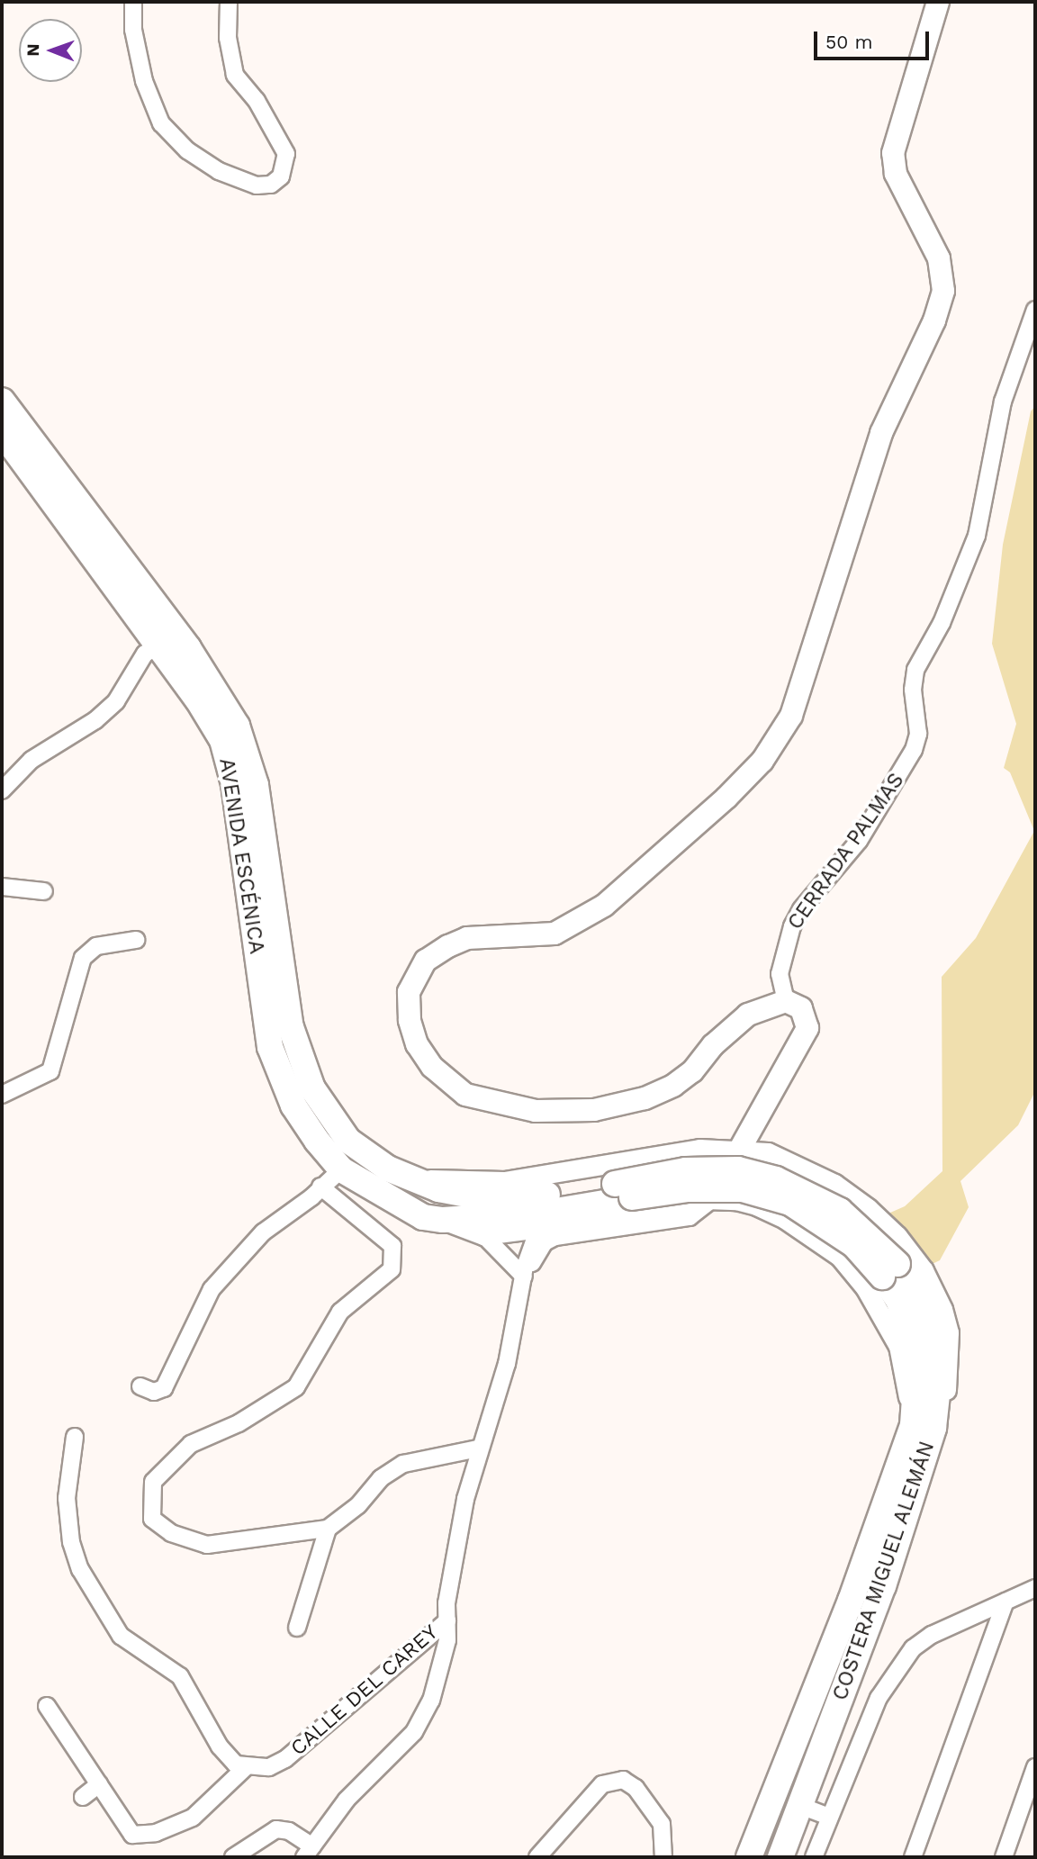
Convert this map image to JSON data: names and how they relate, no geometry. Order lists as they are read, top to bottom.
{
  "streets": {
    "main road": ["AVENIDA ESCÉNICA", "COSTERA MIGUEL ALEMÁN"],
    "street": ["CERRADA PALMAS", "CALLE DEL CAREY"]
  },
  "crossings": [
    ["AVENIDA ESCÉNICA", "COSTERA MIGUEL ALEMÁN"]
  ],
  "scale_bar": "50 m",
  "north": "left"
}
